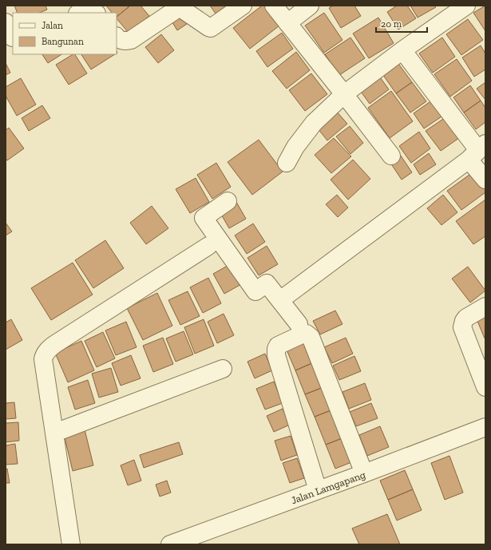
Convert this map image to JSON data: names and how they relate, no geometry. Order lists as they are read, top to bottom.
{
  "streets": {
    "street": ["Jalan Lamgapang"]
  },
  "legend": ["Jalan", "Bangunan"],
  "scale_bar": "20 m"
}
